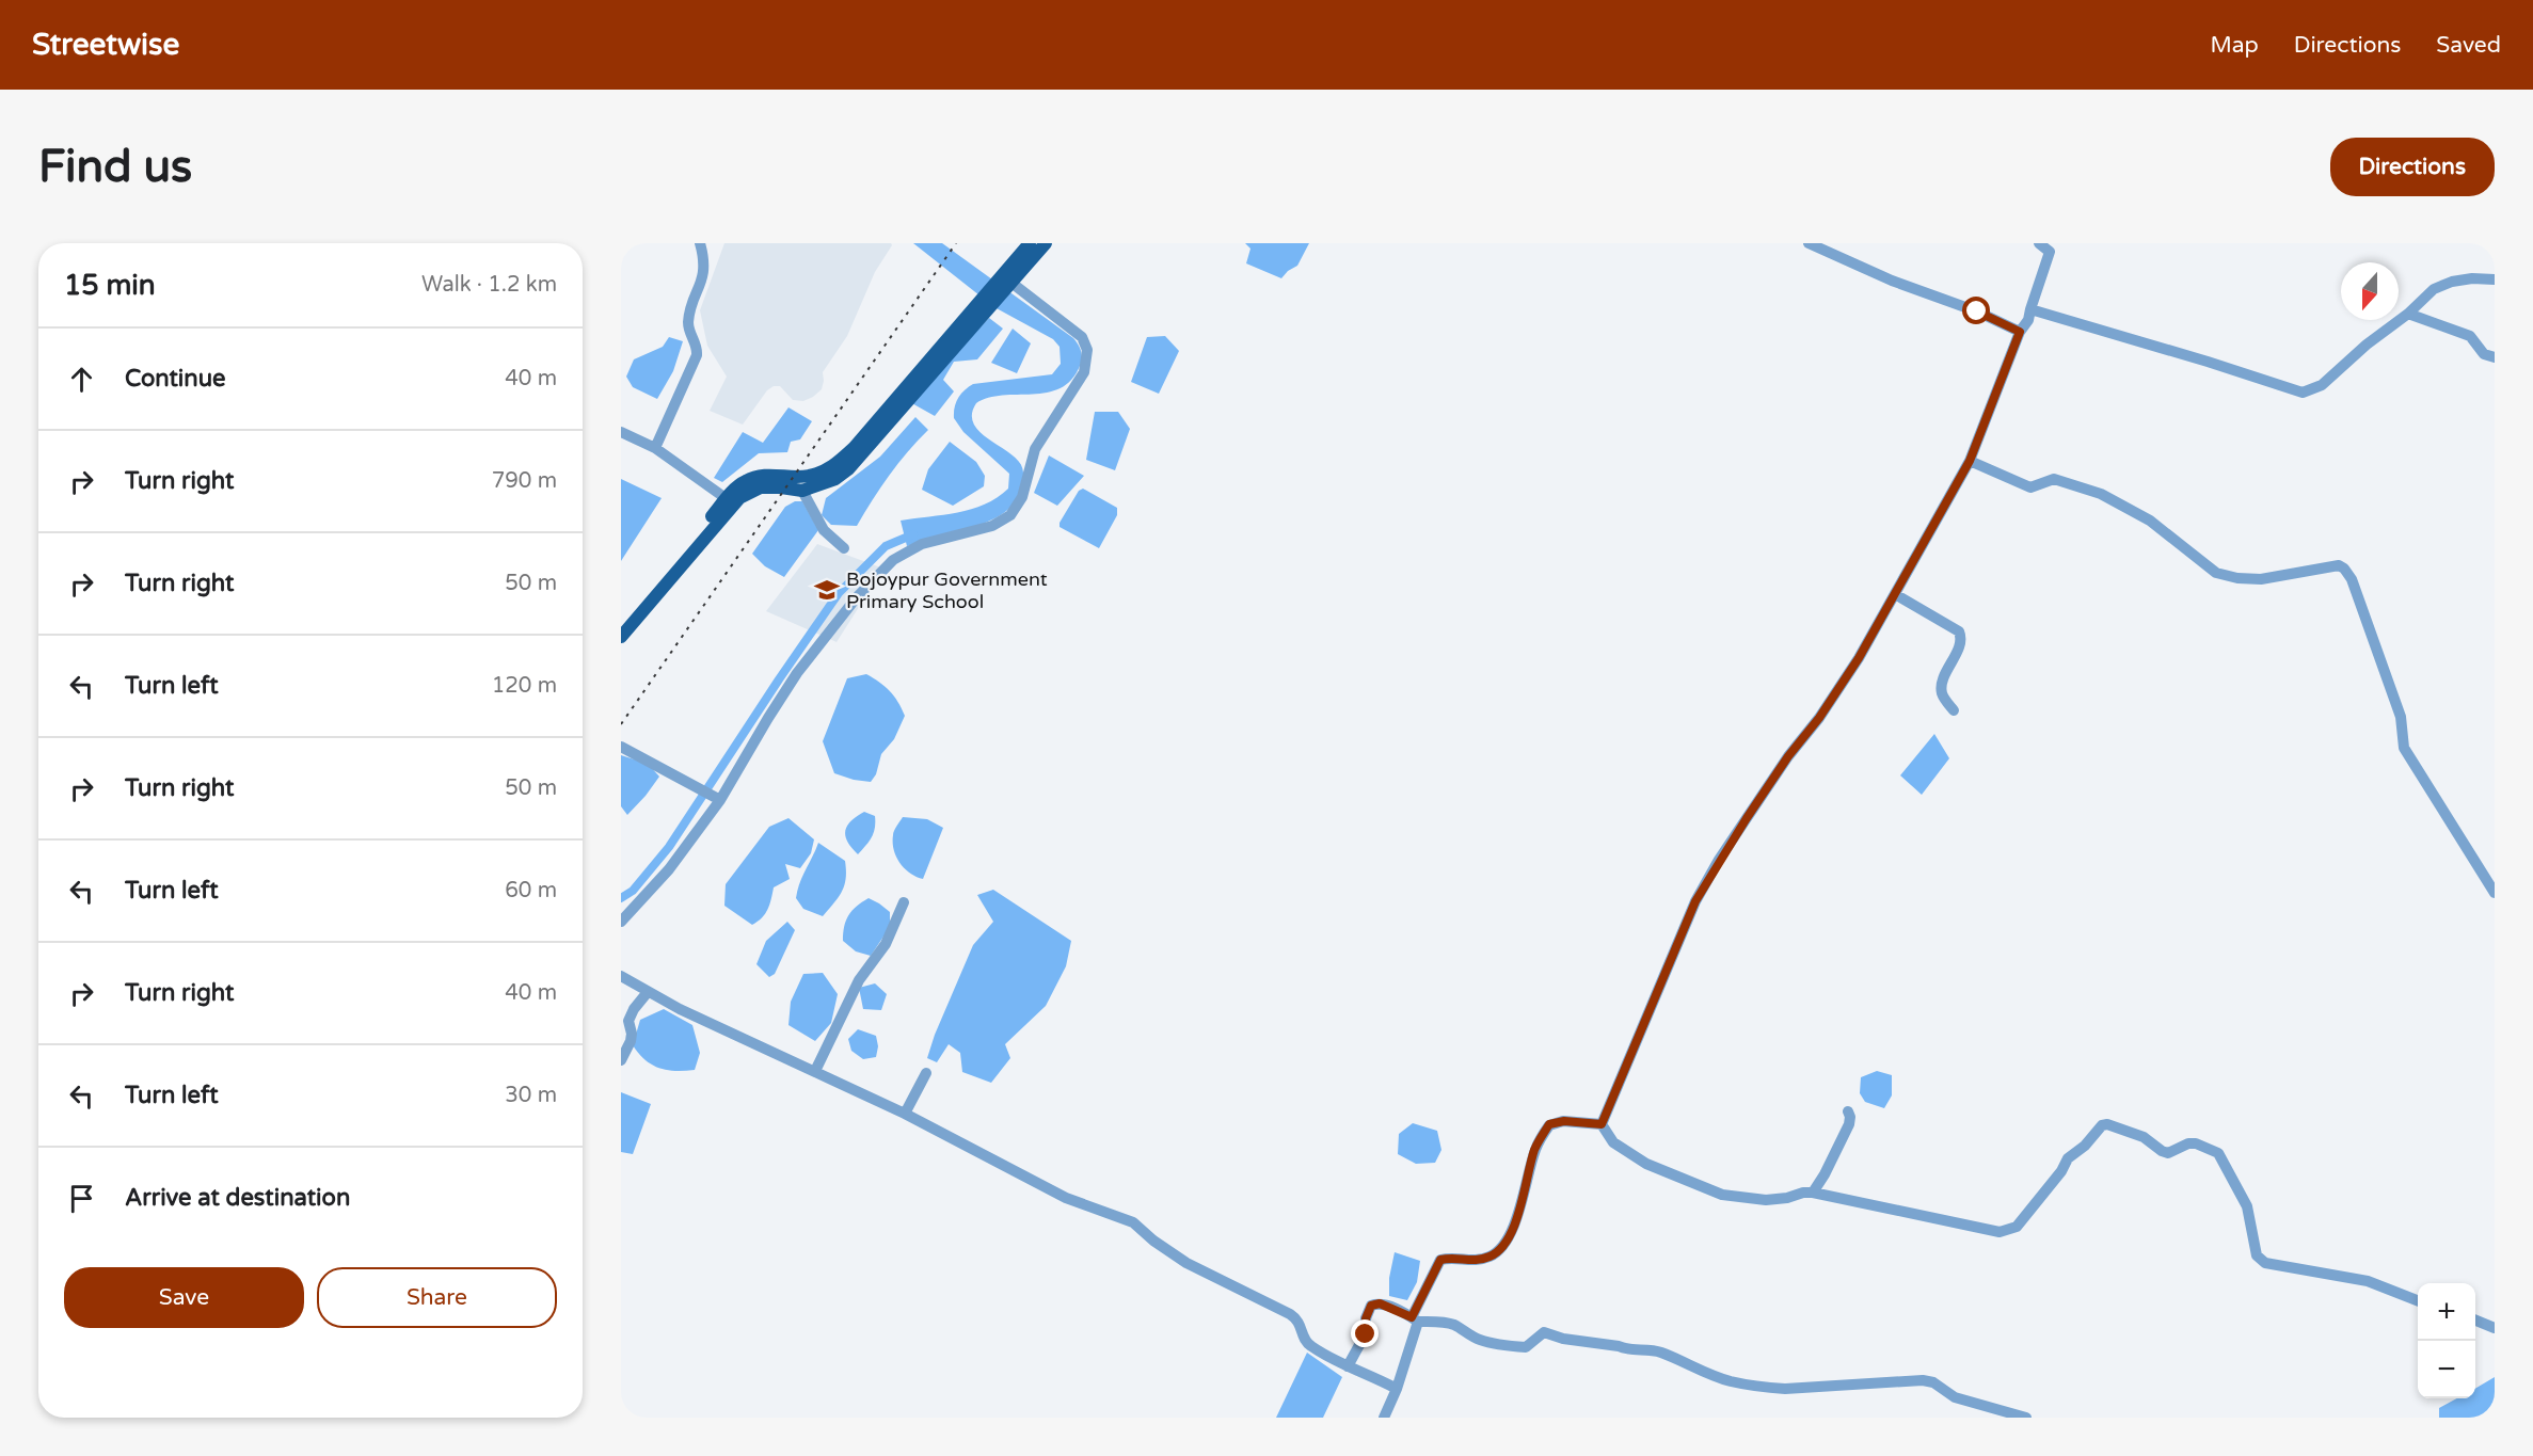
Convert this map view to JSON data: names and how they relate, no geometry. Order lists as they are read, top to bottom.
{
  "places": {
    "school or university": ["Bojoypur Government Primary School"]
  },
  "north": "bottom",
  "page": {
    "header": "Streetwise",
    "nav": ["Map", "Directions", "Saved"],
    "buttons": [
      "Directions",
      ["Save", "Share"]
    ],
    "title": "Find us",
    "heading": ["15 min", "Walk · 1.2 km"],
    "list": [
      ["Continue", "40 m"],
      ["Turn right", "790 m"],
      ["Turn right", "50 m"],
      ["Turn left", "120 m"],
      ["Turn right", "50 m"],
      ["Turn left", "60 m"],
      ["Turn right", "40 m"],
      ["Turn left", "30 m"],
      "Arrive at destination"
    ],
    "map_buttons": ["+", "−"]
  }
}
